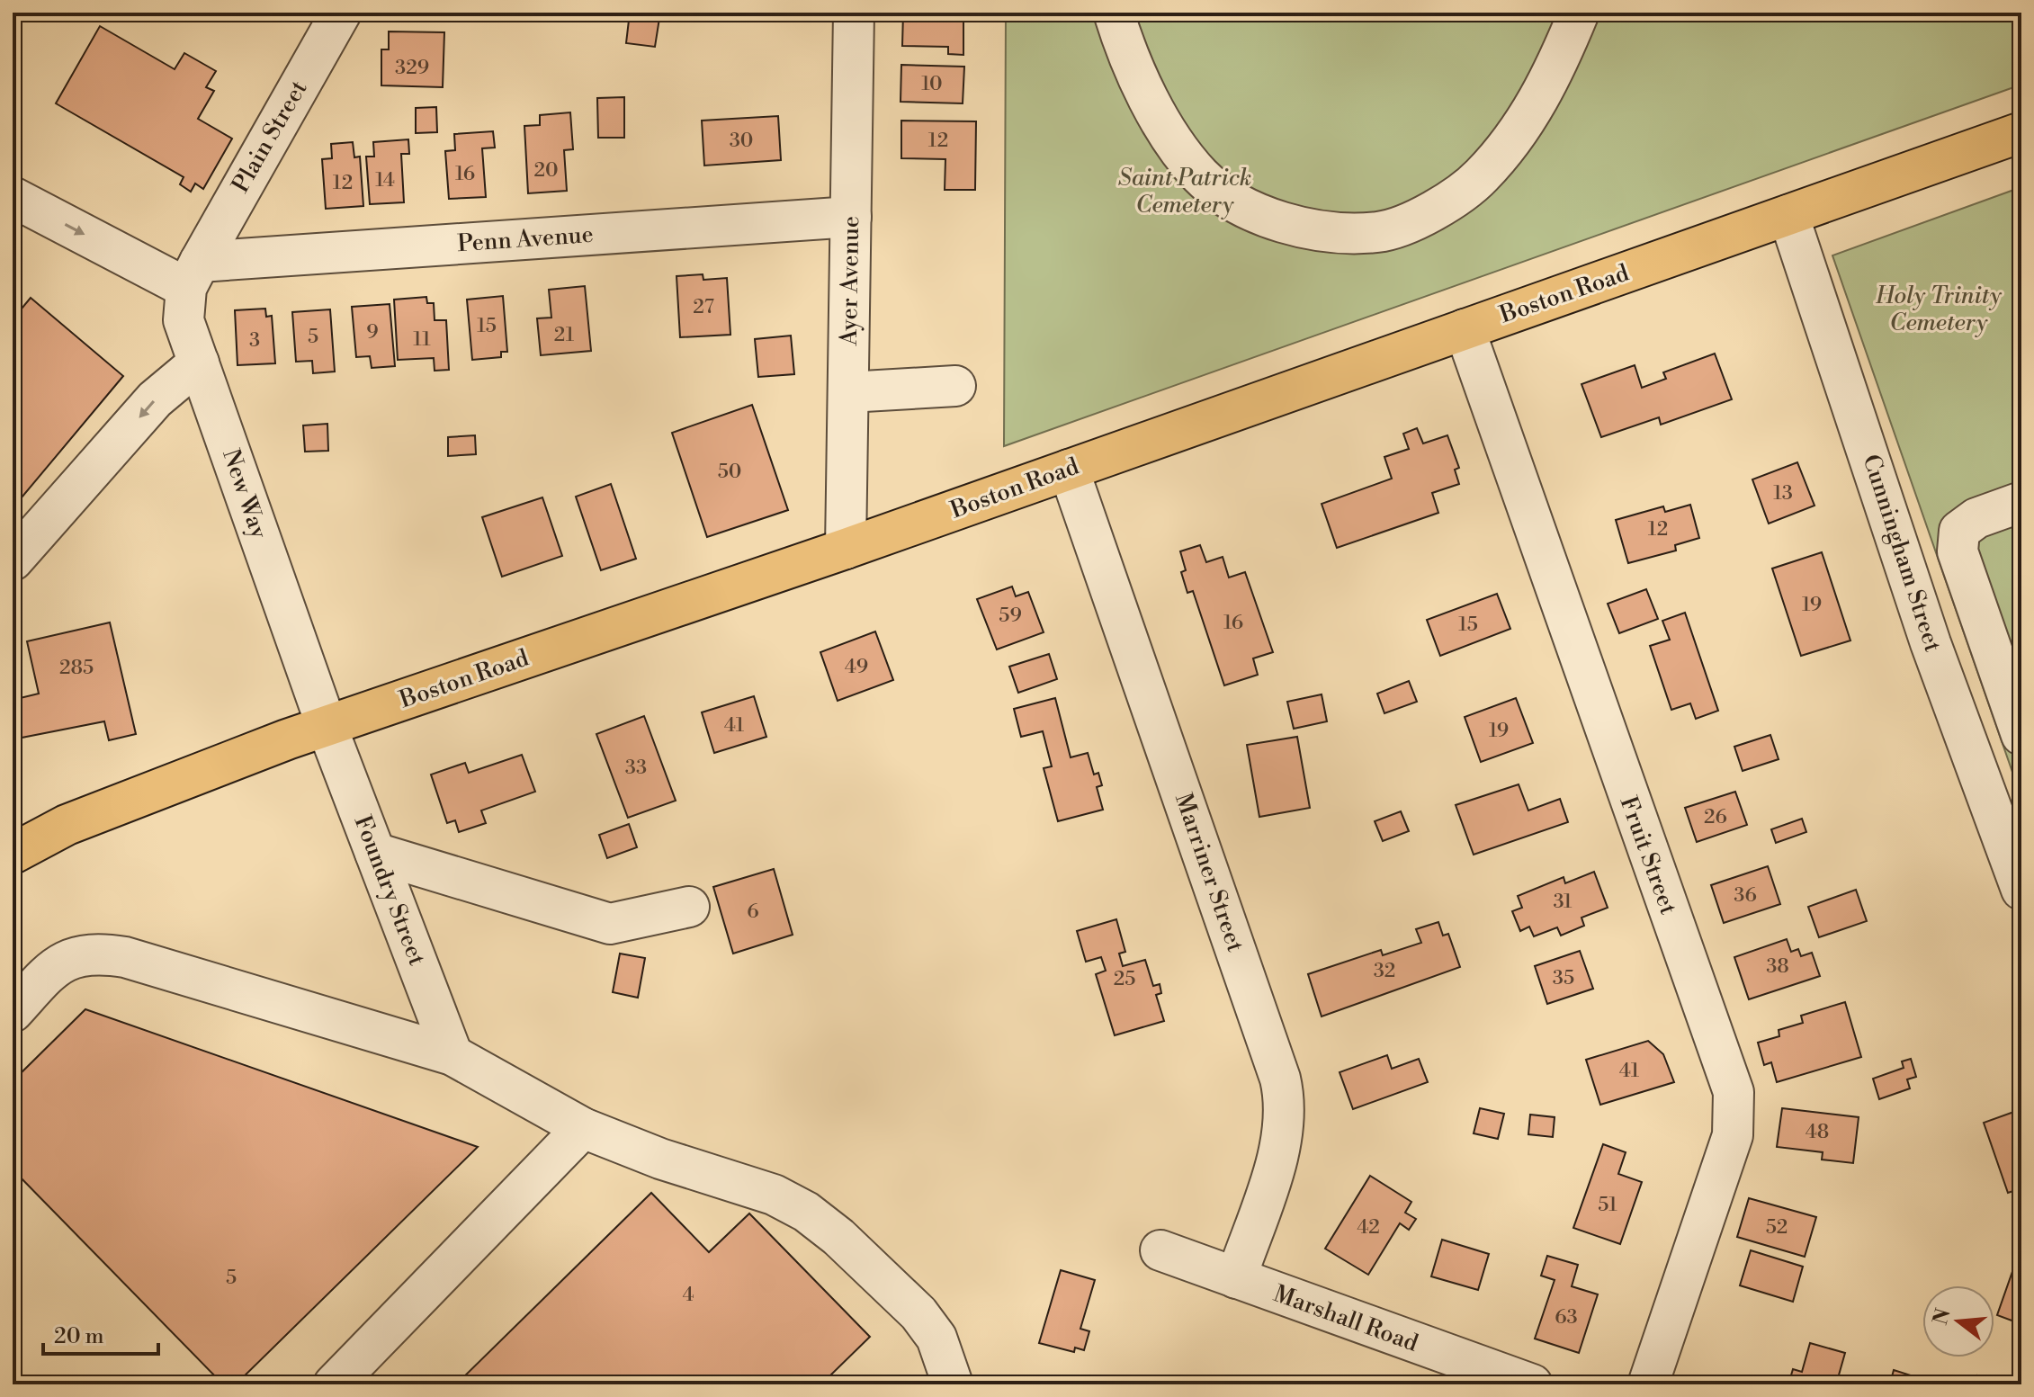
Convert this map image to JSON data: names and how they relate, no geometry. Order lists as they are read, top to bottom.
{
  "streets": {
    "main road": ["Boston Road"],
    "street": [
      "Plain Street",
      "Penn Avenue",
      "Ayer Avenue",
      "New Way",
      "Cunningham Street",
      "Fruit Street",
      "Marriner Street",
      "Foundry Street",
      "Marshall Road"
    ]
  },
  "crossings": [
    ["Plain Street", "Penn Avenue"],
    ["Plain Street", "New Way"],
    ["Penn Avenue", "Ayer Avenue"],
    ["Penn Avenue", "New Way"],
    ["Ayer Avenue", "Boston Road"],
    ["Boston Road", "New Way"],
    ["Boston Road", "Cunningham Street"],
    ["Boston Road", "Fruit Street"],
    ["Boston Road", "Marriner Street"],
    ["Boston Road", "Foundry Street"],
    ["New Way", "Foundry Street"],
    ["Marriner Street", "Marshall Road"]
  ],
  "parks": ["Saint Patrick Cemetery", "Holy Trinity Cemetery"],
  "house_numbers": [
    "329",
    "10",
    "30",
    "12",
    "20",
    "16",
    "14",
    "12",
    "27",
    "15",
    "9",
    "21",
    "5",
    "11",
    "3",
    "50",
    "13",
    "12",
    "19",
    "59",
    "16",
    "15",
    "49",
    "285",
    "41",
    "19",
    "33",
    "26",
    "36",
    "31",
    "6",
    "38",
    "32",
    "35",
    "25",
    "41",
    "48",
    "51",
    "42",
    "52",
    "5",
    "4",
    "63"
  ],
  "scale_bar": "20 m",
  "north": "left"
}
